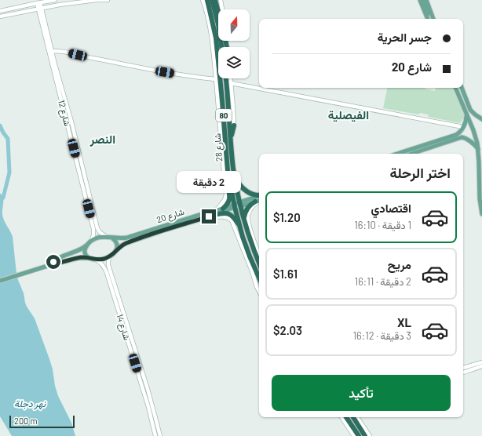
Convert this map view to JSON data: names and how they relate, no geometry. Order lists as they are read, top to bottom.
{
  "streets": {
    "highway": ["80", "شارع 28"],
    "main road": ["شارع 20"],
    "street": ["شارع 12", "شارع 14"]
  },
  "crossings": [
    ["شارع 12", "شارع 20"],
    ["شارع 12", "شارع 14"],
    ["80", "شارع 28"],
    ["شارع 28", "شارع 20"],
    ["شارع 20", "شارع 14"]
  ],
  "districts": ["الفيصلية", "النصر"],
  "water": ["نهر دجلة"],
  "scale_bar": "200 m",
  "north": "top",
  "page": {
    "banner": ["جسر الحرية", "شارع 20"],
    "heading": "اختر الرحلة",
    "bubble": "2 دقيقة",
    "list": [
      {
        "name": "اقتصادي",
        "note": "1 دقيقة · 16:10",
        "value": "$1.20"
      },
      {
        "name": "مريح",
        "note": "2 دقيقة · 16:11",
        "value": "$1.61"
      },
      {
        "name": "XL",
        "note": "3 دقيقة · 16:12",
        "value": "$2.03"
      }
    ],
    "buttons": "تأكيد",
    "scale": "200 m"
  }
}
